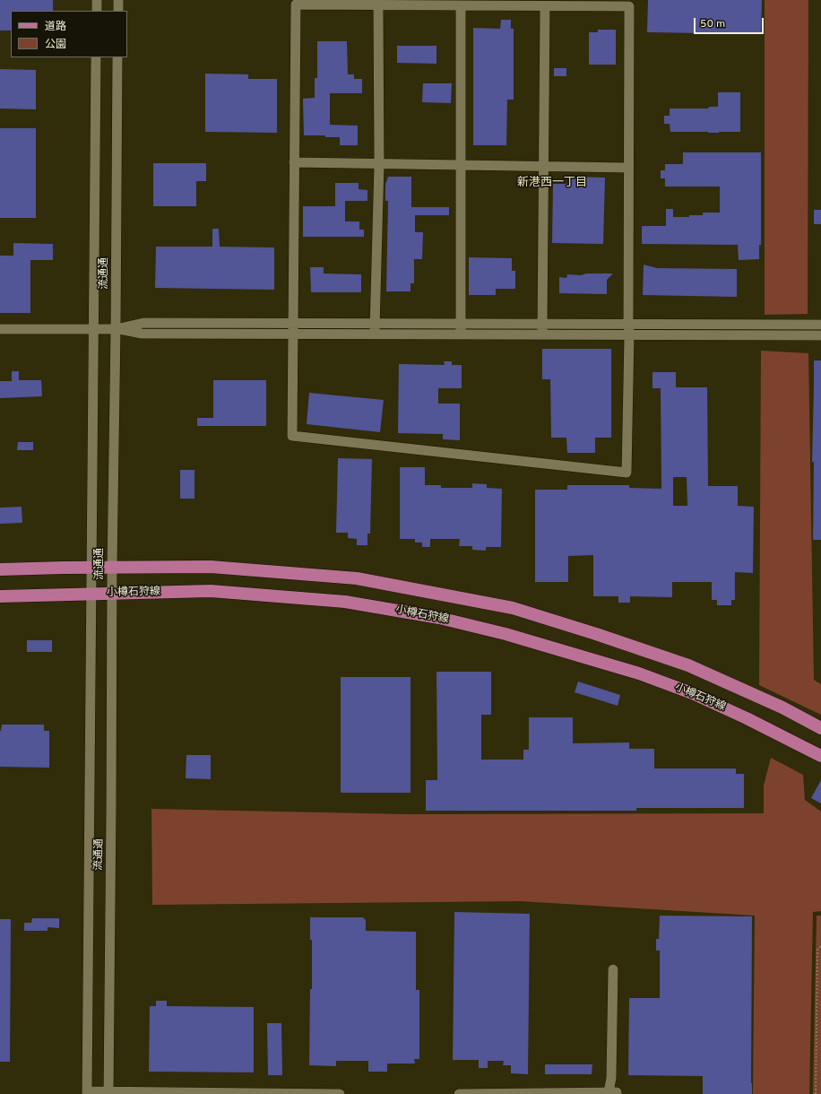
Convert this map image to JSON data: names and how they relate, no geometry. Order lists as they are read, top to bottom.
{
  "streets": {
    "main road": ["小樽石狩線"],
    "street": ["流通通"]
  },
  "crossings": [
    ["流通通", "小樽石狩線"]
  ],
  "districts": ["新港西一丁目"],
  "legend": ["道路", "公園"],
  "scale_bar": "50 m"
}
